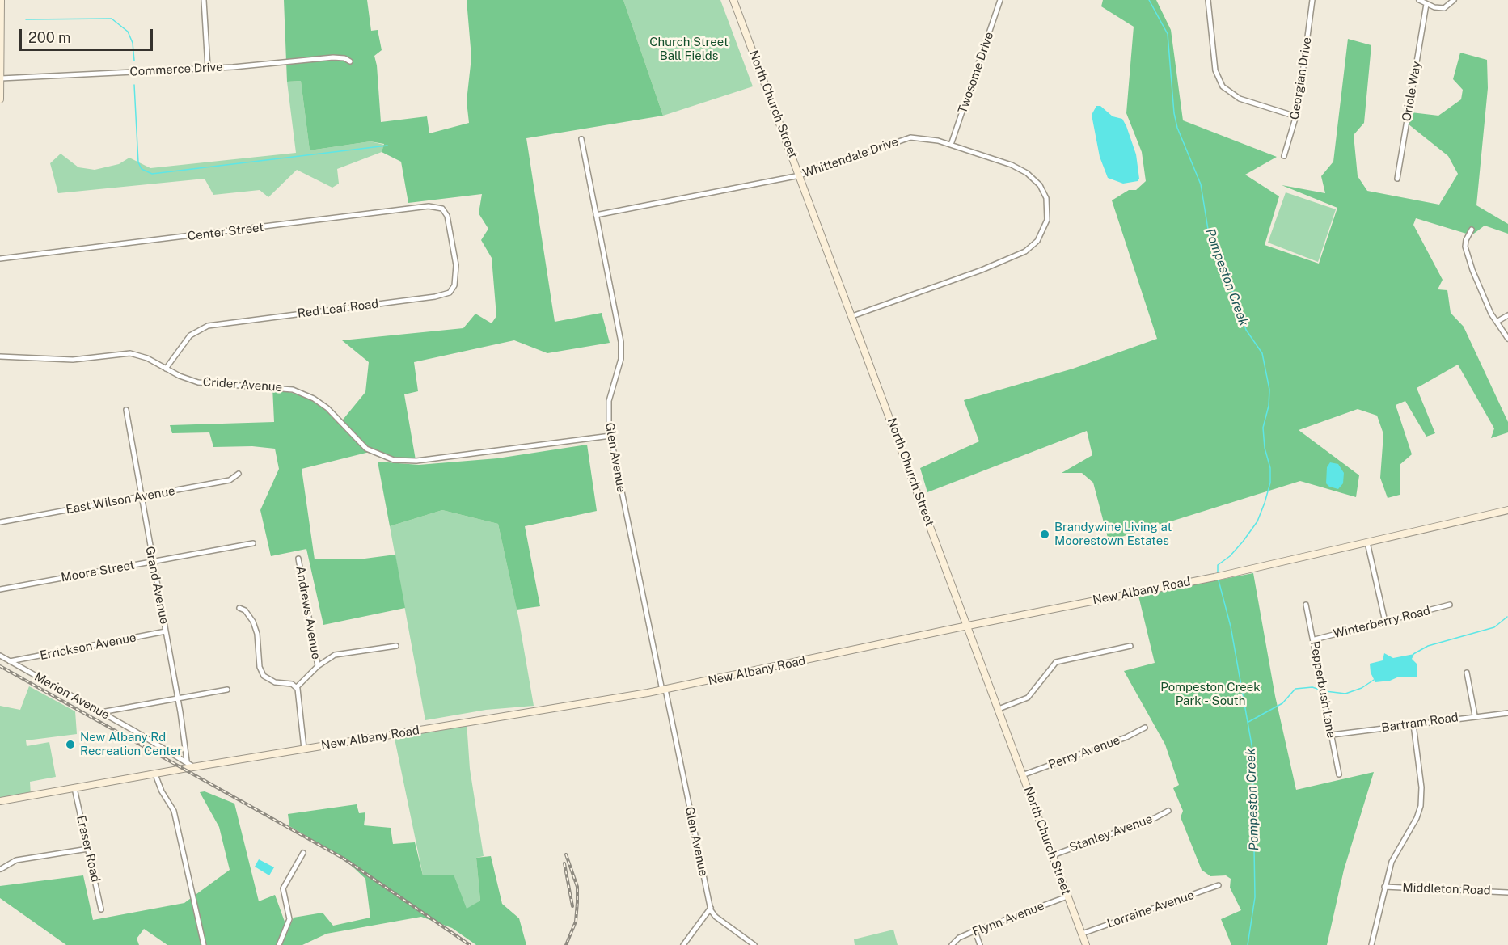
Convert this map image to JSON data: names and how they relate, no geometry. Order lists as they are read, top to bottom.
{
  "streets": {
    "main road": ["North Church Street", "New Albany Road"],
    "street": [
      "Commerce Drive",
      "Twosome Drive",
      "Georgian Drive",
      "Oriole Way",
      "Whittendale Drive",
      "Center Street",
      "Red Leaf Road",
      "Crider Avenue",
      "Glen Avenue",
      "East Wilson Avenue",
      "Moore Street",
      "Grand Avenue",
      "Andrews Avenue",
      "Winterberry Road",
      "Errickson Avenue",
      "Pepperbush Lane",
      "Merion Avenue",
      "Bartram Road",
      "Perry Avenue",
      "Stanley Avenue",
      "Eraser Road",
      "Middleton Road",
      "Lorraine Avenue",
      "Flynn Avenue"
    ]
  },
  "crossings": [
    ["Twosome Drive", "Whittendale Drive"],
    ["North Church Street", "Whittendale Drive"],
    ["North Church Street", "New Albany Road"],
    ["North Church Street", "Perry Avenue"],
    ["North Church Street", "Stanley Avenue"],
    ["North Church Street", "Lorraine Avenue"],
    ["North Church Street", "Flynn Avenue"],
    ["Whittendale Drive", "Glen Avenue"],
    ["Center Street", "Red Leaf Road"],
    ["Red Leaf Road", "Crider Avenue"],
    ["Crider Avenue", "Glen Avenue"],
    ["Glen Avenue", "New Albany Road"],
    ["East Wilson Avenue", "Grand Avenue"],
    ["Moore Street", "Grand Avenue"],
    ["Grand Avenue", "Errickson Avenue"],
    ["Grand Avenue", "Merion Avenue"],
    ["New Albany Road", "Merion Avenue"],
    ["New Albany Road", "Eraser Road"],
    ["Winterberry Road", "Pepperbush Lane"],
    ["Errickson Avenue", "Merion Avenue"],
    ["Pepperbush Lane", "Bartram Road"]
  ],
  "water": ["Pompeston Creek"],
  "parks": ["Church Street Ball Fields", "Pompeston Creek Park - South"],
  "places": ["Brandywine Living at Moorestown Estates", "New Albany Rd Recreation Center"],
  "scale_bar": "200 m"
}
